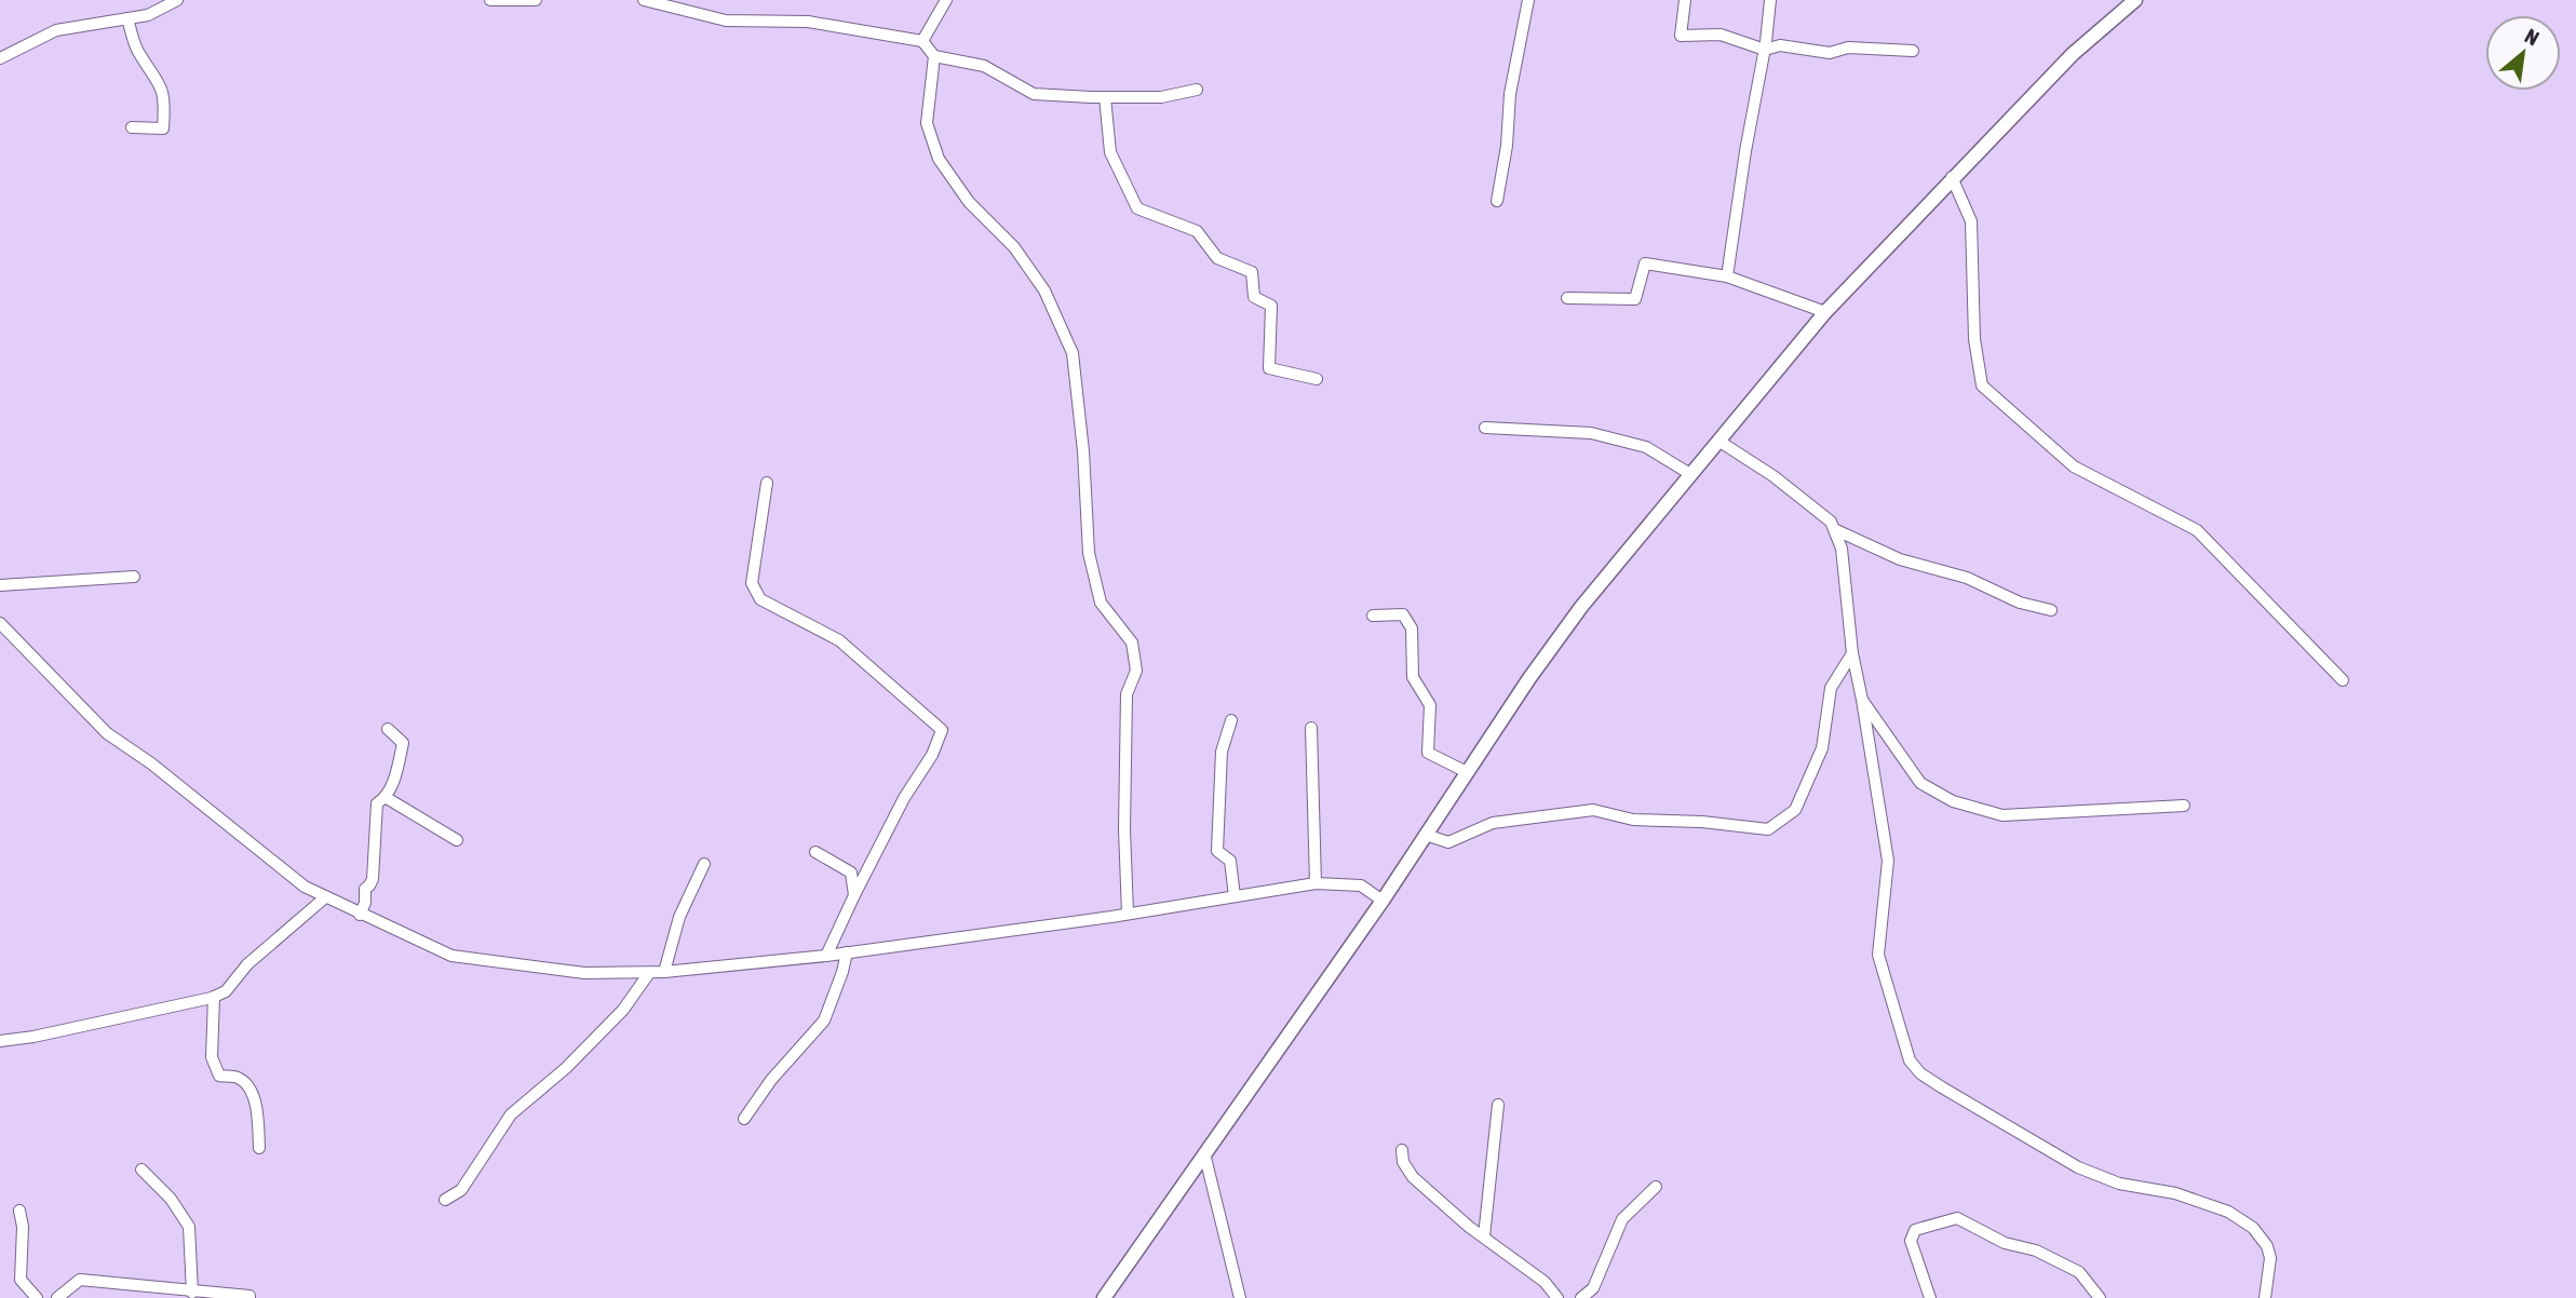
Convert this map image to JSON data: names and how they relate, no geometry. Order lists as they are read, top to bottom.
{
  "north": "top right"
}
